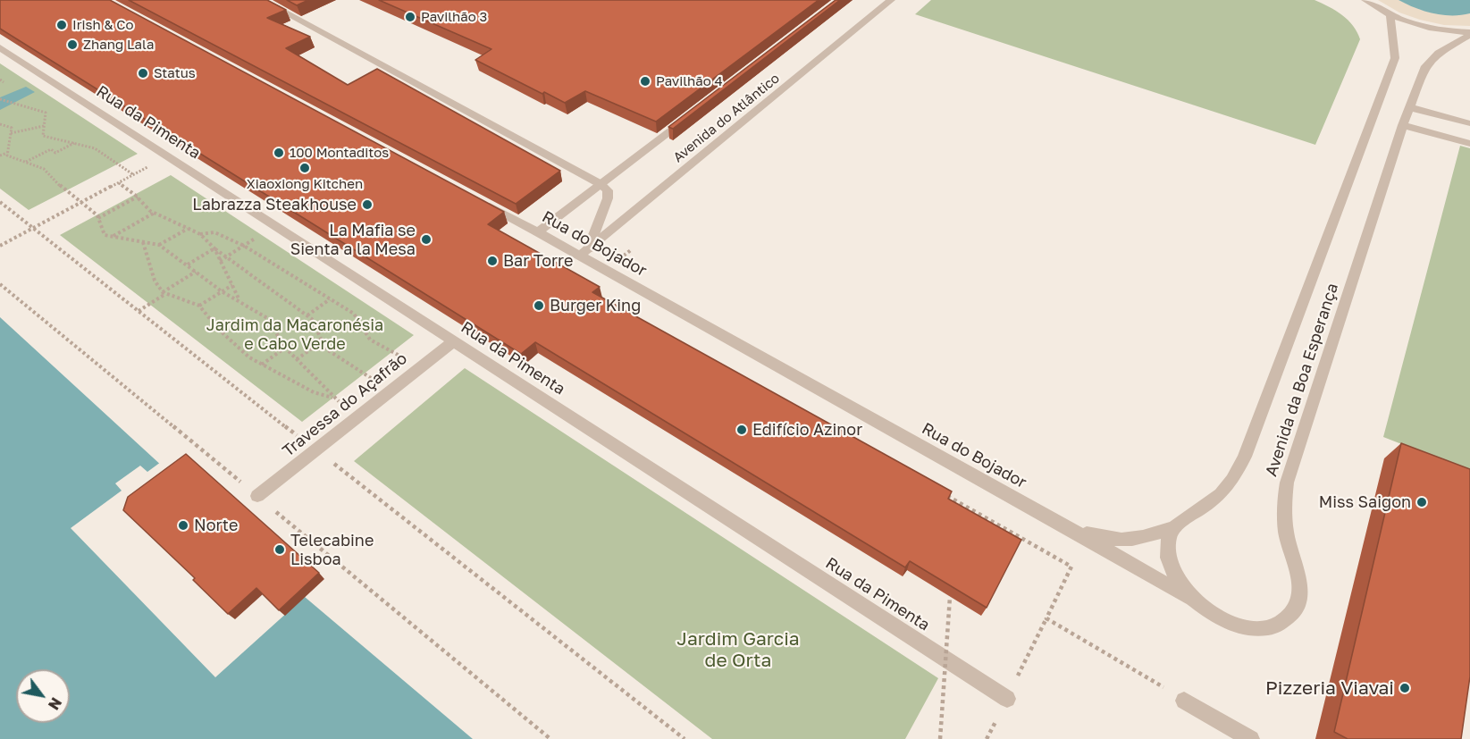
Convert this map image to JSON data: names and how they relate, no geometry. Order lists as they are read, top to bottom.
{
  "streets": {
    "street": [
      "Avenida do Atlântico",
      "Rua da Pimenta",
      "Rua do Bojador",
      "Avenida da Boa Esperança",
      "Travessa do Açafrão"
    ]
  },
  "crossings": [
    ["Avenida do Atlântico", "Rua do Bojador"],
    ["Rua da Pimenta", "Travessa do Açafrão"]
  ],
  "parks": ["Jardim da Macaronésia e Cabo Verde", "Jardim Garcia de Orta"],
  "places": [
    "Pavilhão 3",
    "Irish & Co",
    "Zhang Lala",
    "Status",
    "Pavilhão 4",
    "100 Montaditos",
    "Xiaoxiong Kitchen",
    "Labrazza Steakhouse",
    "La Mafia se Sienta a la Mesa",
    "Bar Torre",
    "Burger King",
    "Edifício Azinor",
    "Miss Saigon",
    "Norte",
    "Telecabine Lisboa",
    "Pizzeria Viavai"
  ],
  "north": "bottom right"
}
